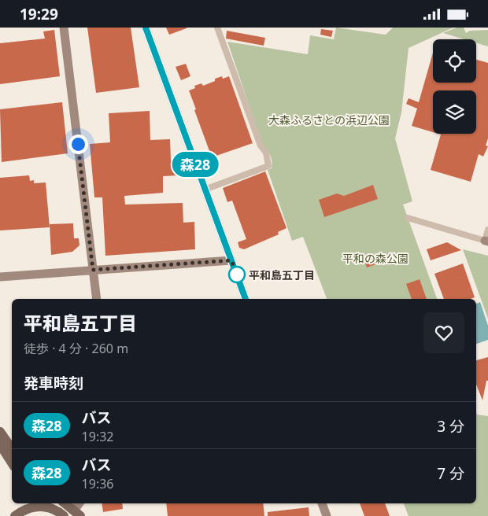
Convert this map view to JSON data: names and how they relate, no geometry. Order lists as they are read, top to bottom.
{
  "parks": ["大森ふるさとの浜辺公園", "平和の森公園"],
  "places": ["平和島五丁目"],
  "lines": ["bus line 森28"],
  "page": {
    "status": "19:29",
    "on_map": "森28",
    "heading": [
      ["平和島五丁目", "徒歩 · 4 分 · 260 m"],
      "発車時刻"
    ],
    "list": [
      {
        "mark": "森28",
        "name": "バス",
        "note": "19:32",
        "value": "3 分"
      },
      {
        "mark": "森28",
        "name": "バス",
        "note": "19:36",
        "value": "7 分"
      }
    ]
  }
}
